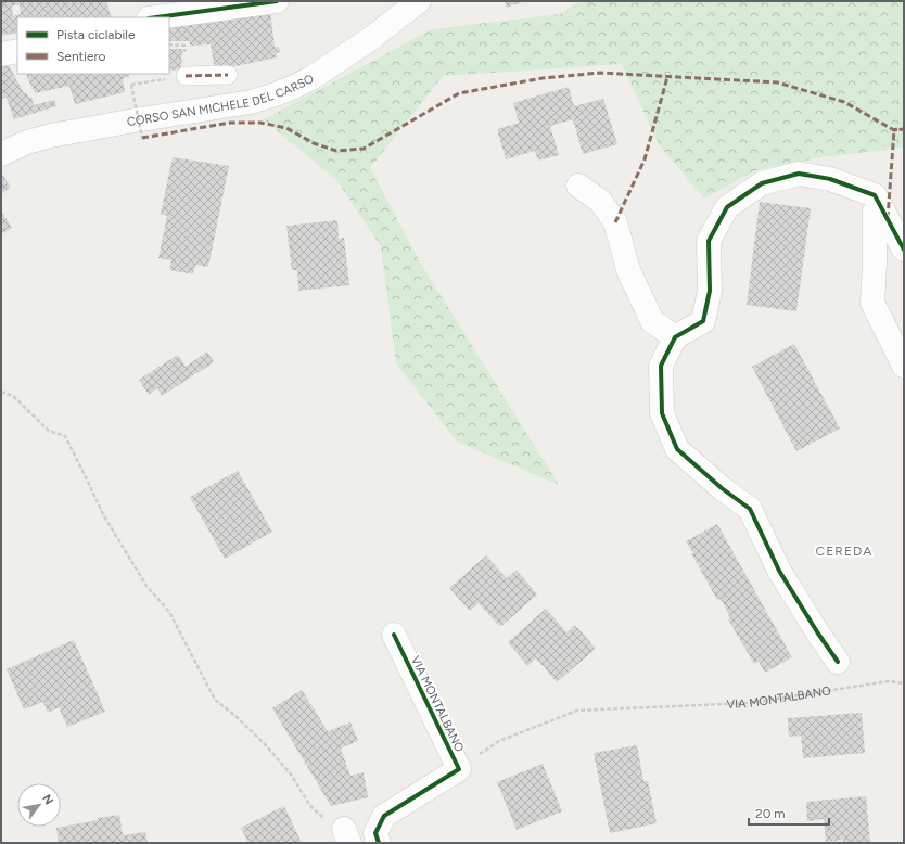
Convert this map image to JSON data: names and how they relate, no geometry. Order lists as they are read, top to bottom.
{
  "streets": {
    "street": ["CORSO SAN MICHELE DEL CARSO", "VIA MONTALBANO"]
  },
  "districts": ["CEREDA"],
  "legend": ["Pista ciclabile", "Sentiero"],
  "scale_bar": "20 m",
  "north": "top right"
}
